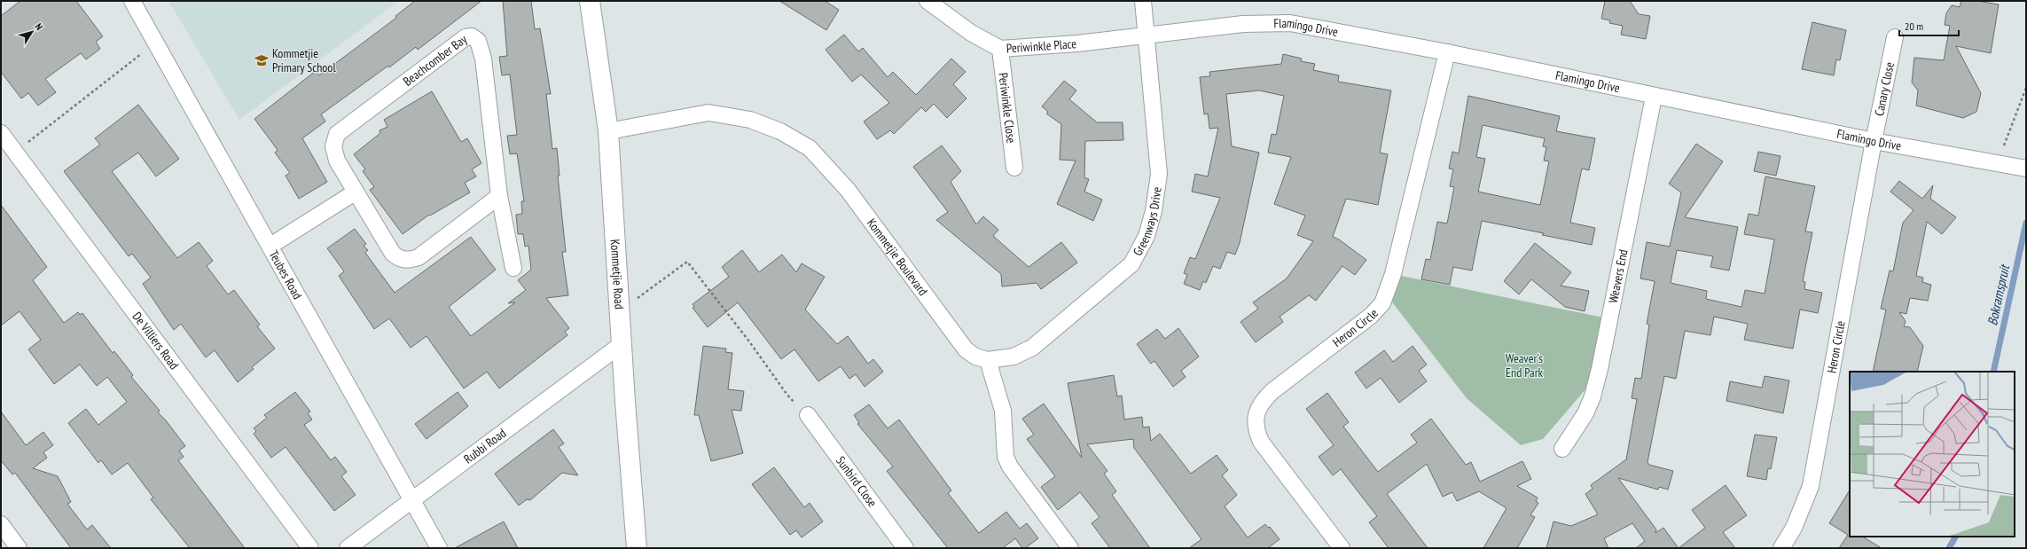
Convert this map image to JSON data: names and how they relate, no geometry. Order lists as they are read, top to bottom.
{
  "streets": {
    "main road": ["Kommetjie Road"],
    "street": [
      "Flamingo Drive",
      "Periwinkle Place",
      "Beachcomber Bay",
      "Canary Close",
      "Periwinkle Close",
      "Greenways Drive",
      "Kommetjie Boulevard",
      "Teubes Road",
      "Weavers End",
      "Heron Circle",
      "De Villiers Road",
      "Rubbi Road",
      "Sunbird Close"
    ]
  },
  "crossings": [
    ["Flamingo Drive", "Periwinkle Place"],
    ["Flamingo Drive", "Canary Close"],
    ["Flamingo Drive", "Greenways Drive"],
    ["Flamingo Drive", "Weavers End"],
    ["Flamingo Drive", "Heron Circle"],
    ["Periwinkle Place", "Periwinkle Close"],
    ["Periwinkle Place", "Greenways Drive"],
    ["Canary Close", "Heron Circle"],
    ["Greenways Drive", "Kommetjie Boulevard"],
    ["Kommetjie Boulevard", "Kommetjie Road"],
    ["Teubes Road", "Rubbi Road"],
    ["Kommetjie Road", "Rubbi Road"]
  ],
  "water": ["Bokramspruit"],
  "parks": ["Weaver's End Park"],
  "places": {
    "school or university": ["Kommetjie Primary School"]
  },
  "scale_bar": "20 m",
  "north": "top right"
}
